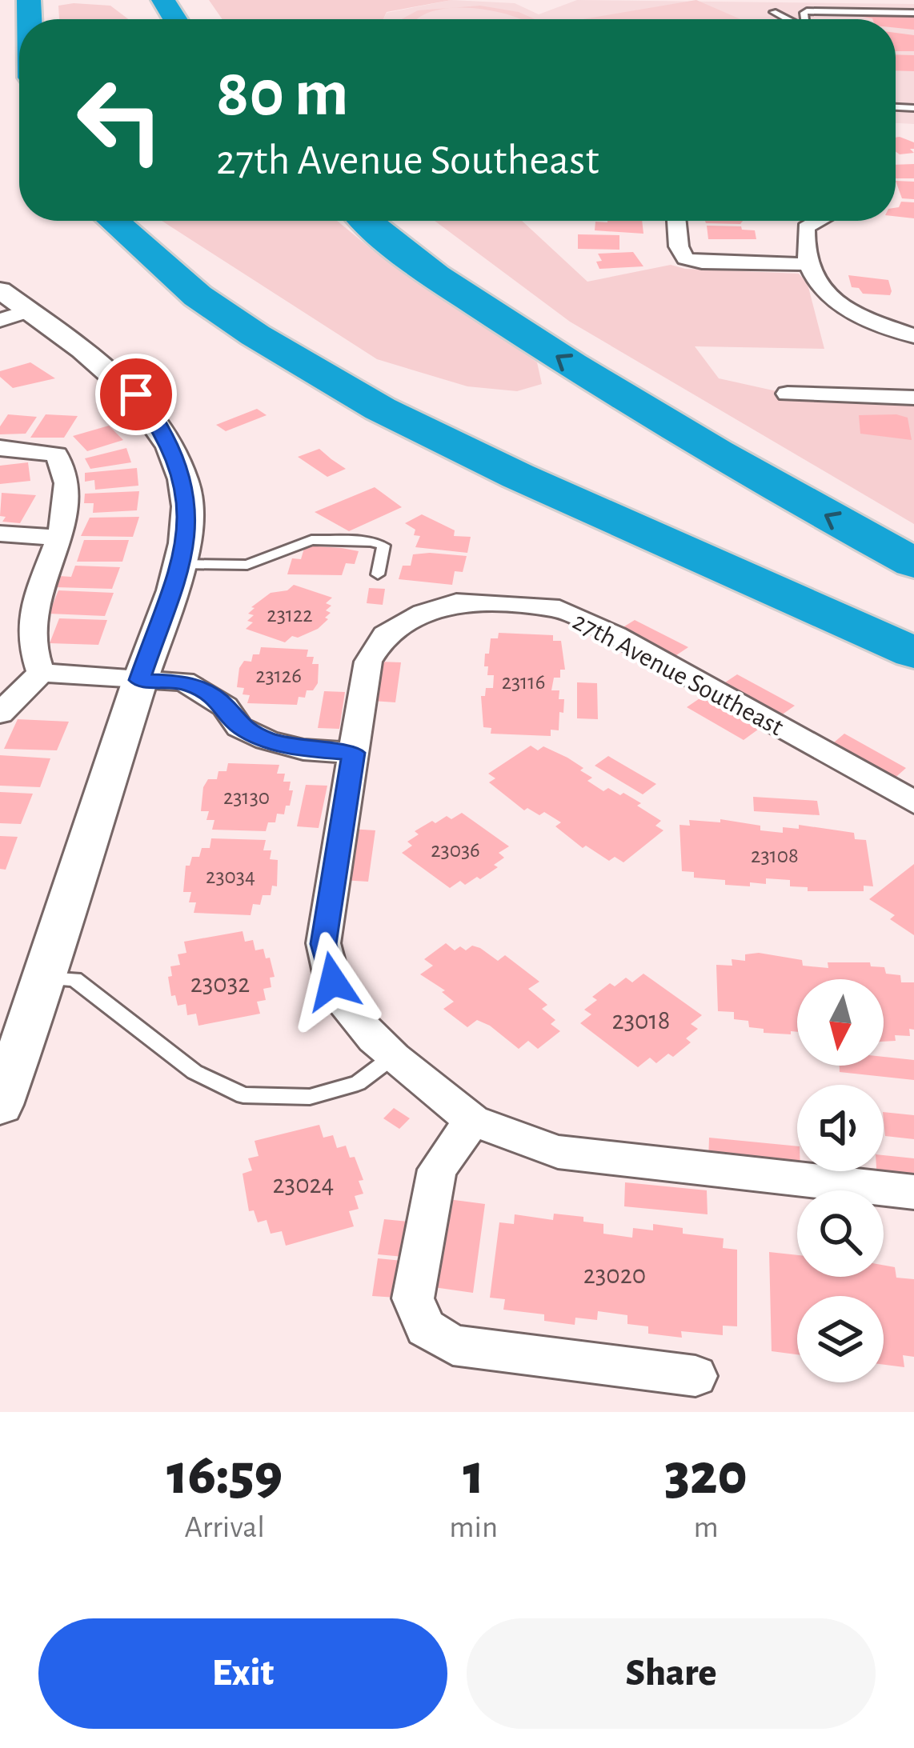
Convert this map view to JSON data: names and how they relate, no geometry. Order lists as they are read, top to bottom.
{
  "streets": {
    "street": ["27th Avenue Southeast"]
  },
  "house_numbers": [
    "23122",
    "23126",
    "23116",
    "23130",
    "23036",
    "23108",
    "23034",
    "23032",
    "23018",
    "23024",
    "23020"
  ],
  "north": "bottom",
  "page": {
    "turn": ["80 m", "27th Avenue Southeast"],
    "eta": [
      "16:59",
      "Arrival",
      "1",
      "min",
      "320",
      "m"
    ],
    "buttons": ["Exit", "Share"]
  }
}
